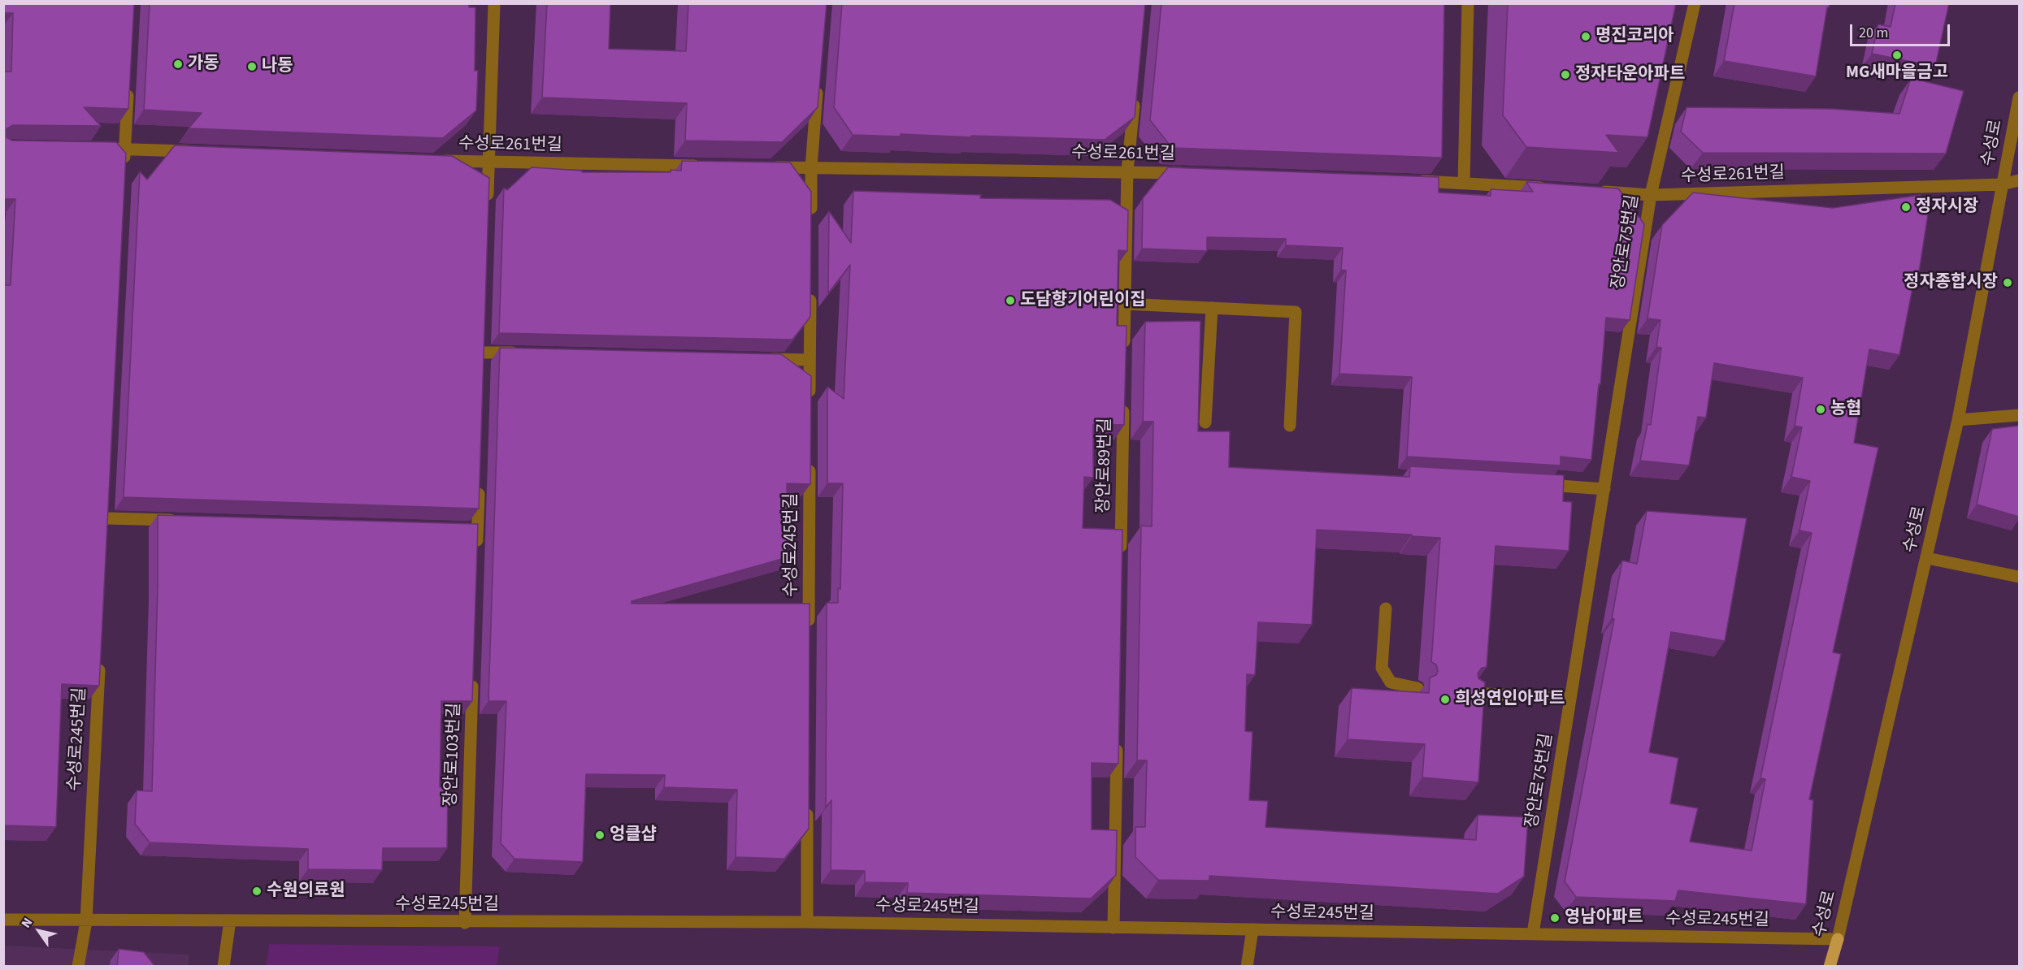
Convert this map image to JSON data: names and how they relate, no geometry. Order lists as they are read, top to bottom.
{
  "streets": {
    "main road": ["수성로"],
    "street": [
      "수성로261번길",
      "장안로75번길",
      "장안로89번길",
      "수성로245번길",
      "장안로103번길"
    ]
  },
  "crossings": [
    ["수성로", "수성로261번길"],
    ["수성로", "수성로245번길"],
    ["수성로261번길", "장안로75번길"],
    ["장안로75번길", "수성로245번길"],
    ["수성로245번길", "장안로103번길"]
  ],
  "places": [
    "명진코리아",
    "MG새마을금고",
    "가동",
    "나동",
    "정자타운아파트",
    "정자시장",
    "정자종합시장",
    "도담향기어린이집",
    "농협",
    "희성연인아파트",
    "엉클샵",
    "수원의료원",
    "영남아파트"
  ],
  "scale_bar": "20 m",
  "north": "top left"
}
